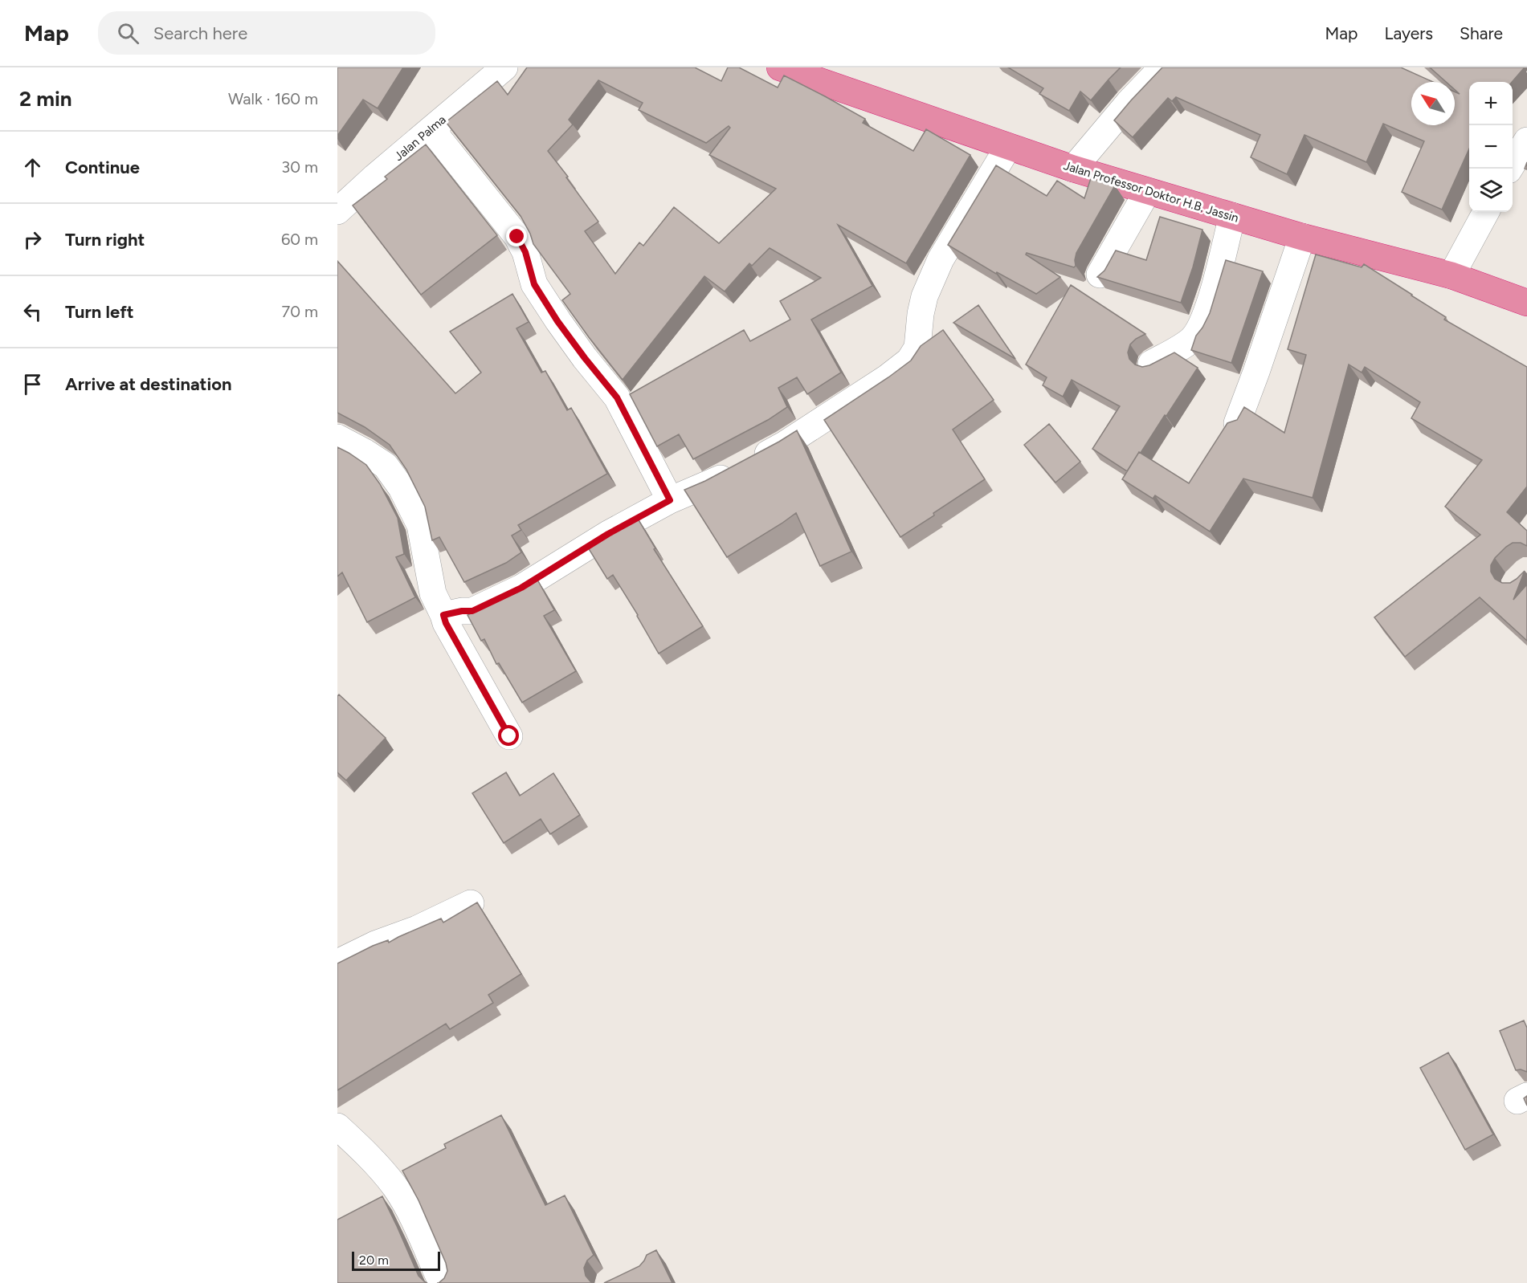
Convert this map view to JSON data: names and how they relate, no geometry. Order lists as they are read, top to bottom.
{
  "streets": {
    "highway": ["Jalan Professor Doktor H.B. Jassin"],
    "street": ["Jalan Palma"]
  },
  "scale_bar": "20 m",
  "north": "top left",
  "page": {
    "header": "Map",
    "search": "Search here",
    "nav": ["Map", "Layers", "Share"],
    "heading": ["2 min", "Walk · 160 m"],
    "map_buttons": ["+", "−"],
    "list": [
      ["Continue", "30 m"],
      ["Turn right", "60 m"],
      ["Turn left", "70 m"],
      "Arrive at destination"
    ],
    "scale": "20 m"
  }
}
